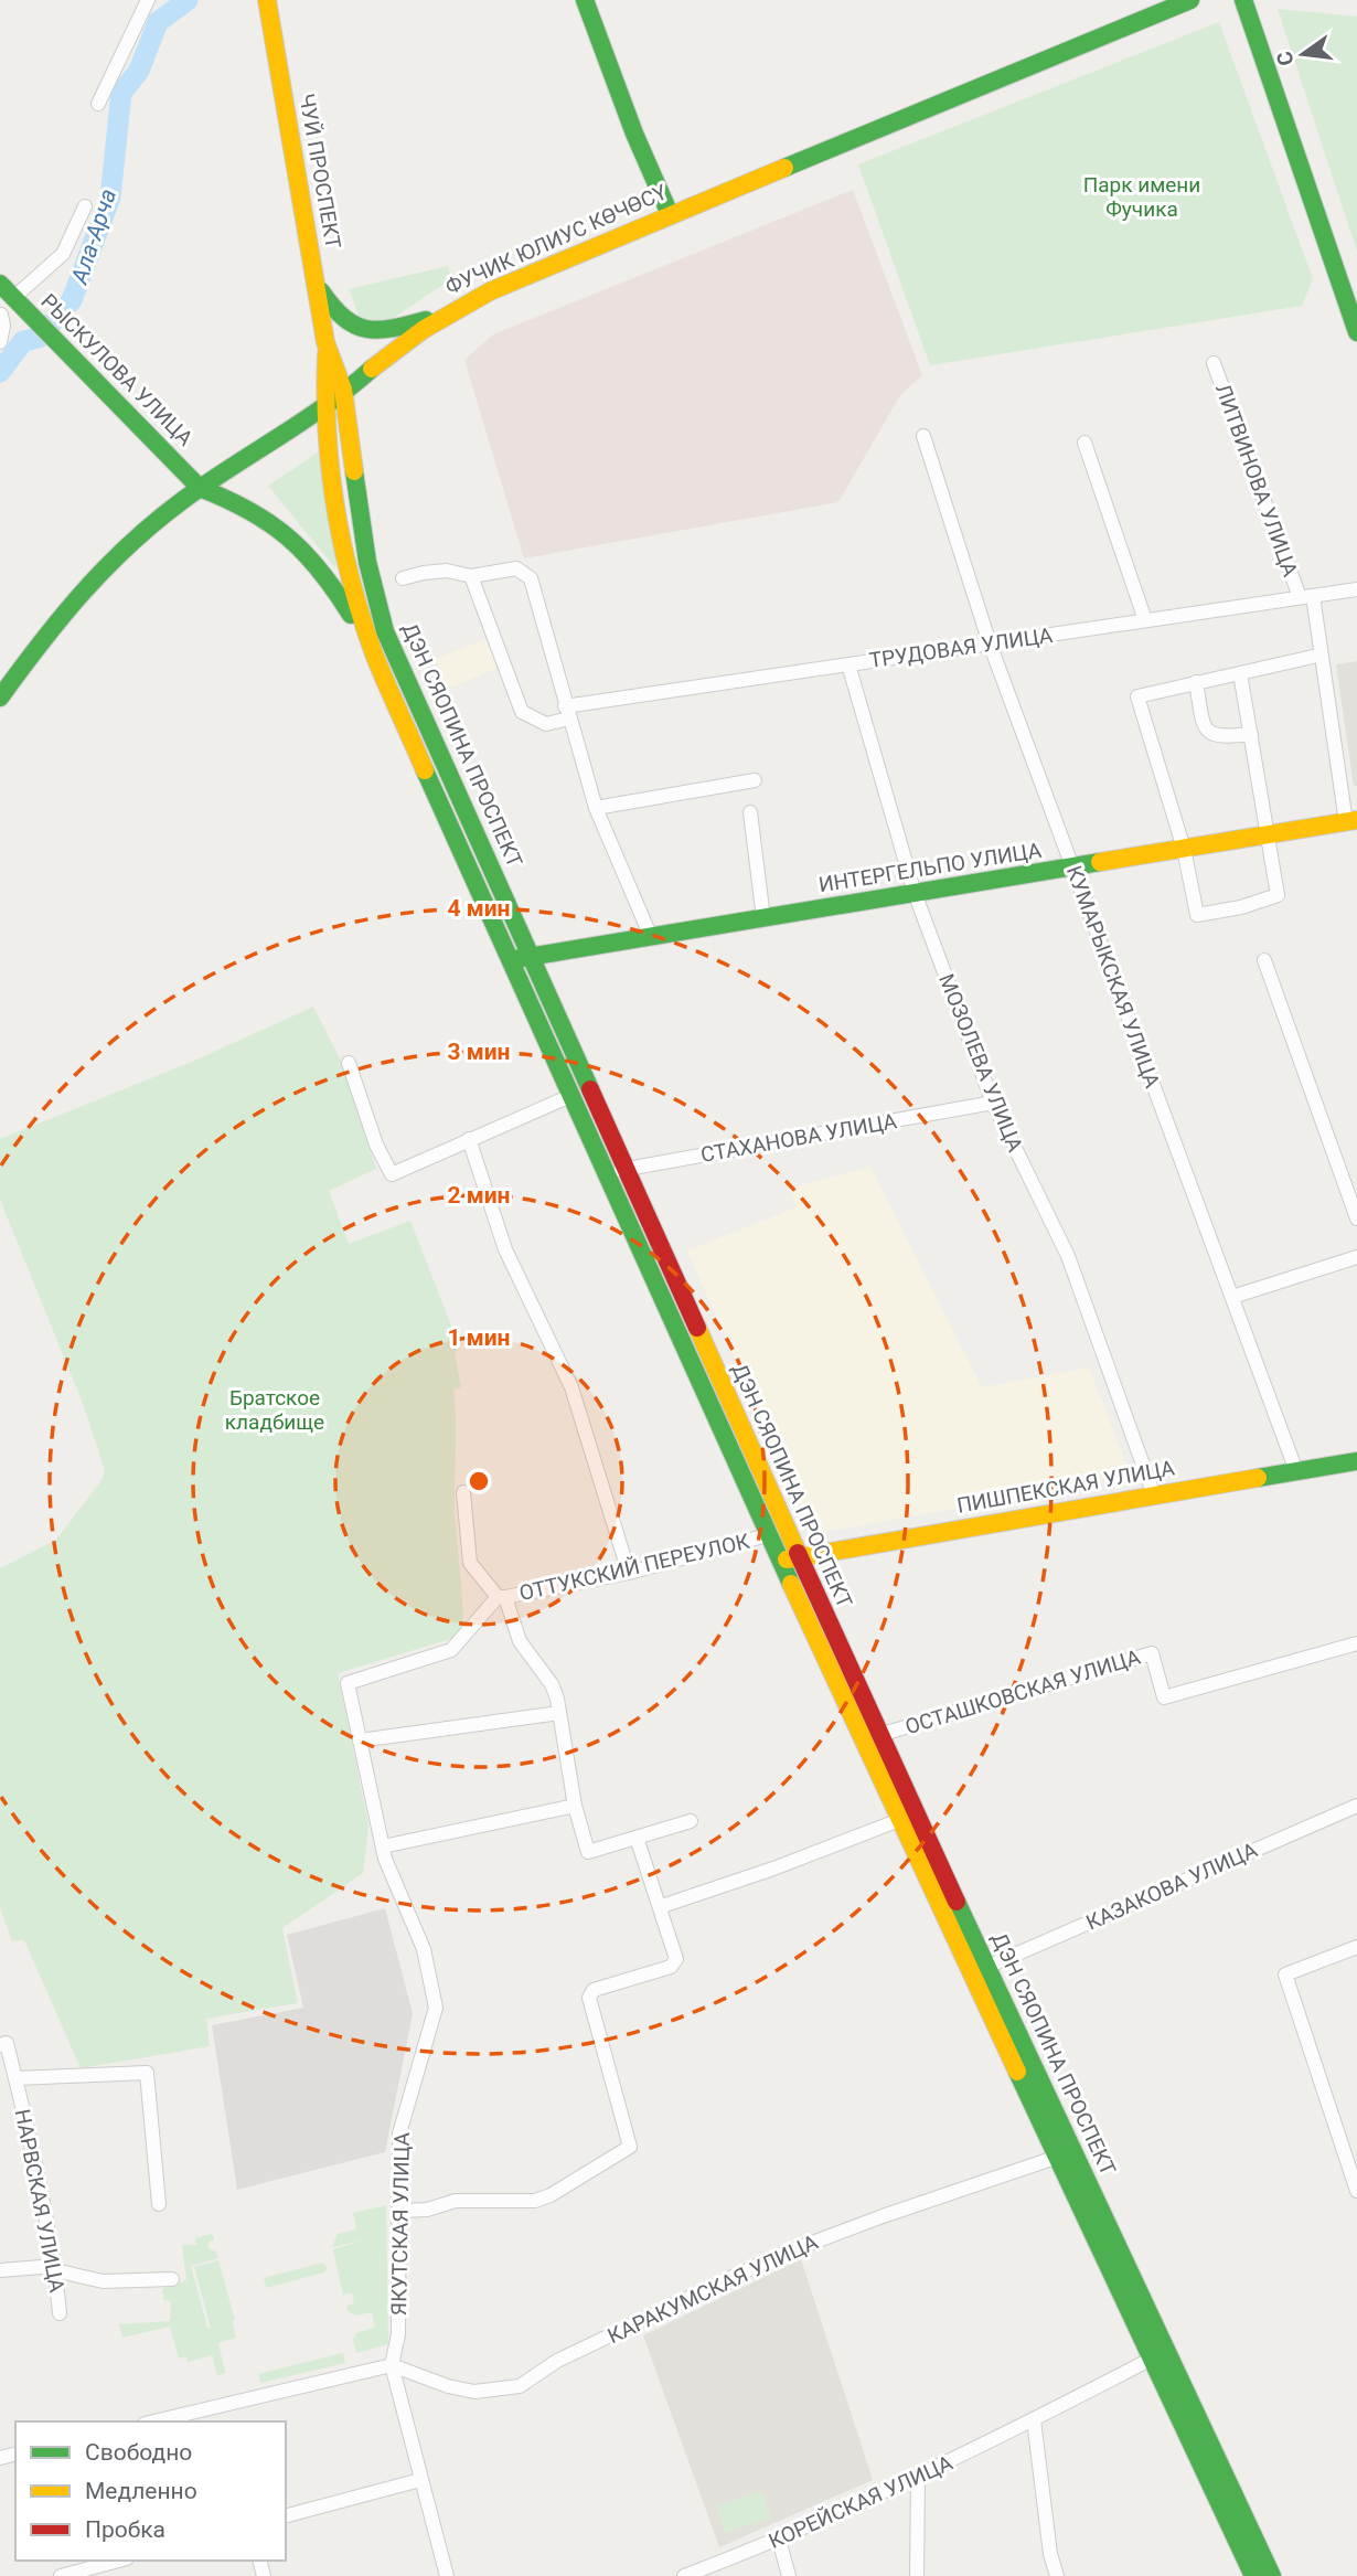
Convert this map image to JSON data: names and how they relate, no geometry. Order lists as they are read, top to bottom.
{
  "streets": {
    "main road": [
      "ЧУЙ ПРОСПЕКТ",
      "ФУЧИК ЮЛИУС КӨЧӨСҮ",
      "РЫСКУЛОВА УЛИЦА",
      "ДЭН СЯОПИНА ПРОСПЕКТ",
      "ИНТЕРГЕЛЬПО УЛИЦА",
      "ПИШПЕКСКАЯ УЛИЦА"
    ],
    "street": [
      "ЛИТВИНОВА УЛИЦА",
      "ТРУДОВАЯ УЛИЦА",
      "КУМАРЫКСКАЯ УЛИЦА",
      "МОЗОЛЕВА УЛИЦА",
      "СТАХАНОВА УЛИЦА",
      "ОТТУКСКИЙ ПЕРЕУЛОК",
      "ОСТАШКОВСКАЯ УЛИЦА",
      "КАЗАКОВА УЛИЦА",
      "НАРВСКАЯ УЛИЦА",
      "ЯКУТСКАЯ УЛИЦА",
      "КАРАКУМСКАЯ УЛИЦА",
      "КОРЕЙСКАЯ УЛИЦА"
    ]
  },
  "crossings": [
    ["ЧУЙ ПРОСПЕКТ", "ФУЧИК ЮЛИУС КӨЧӨСҮ"],
    ["ЧУЙ ПРОСПЕКТ", "ДЭН СЯОПИНА ПРОСПЕКТ"],
    ["ФУЧИК ЮЛИУС КӨЧӨСҮ", "РЫСКУЛОВА УЛИЦА"],
    ["ФУЧИК ЮЛИУС КӨЧӨСҮ", "ДЭН СЯОПИНА ПРОСПЕКТ"],
    ["ЛИТВИНОВА УЛИЦА", "ТРУДОВАЯ УЛИЦА"],
    ["ЛИТВИНОВА УЛИЦА", "ИНТЕРГЕЛЬПО УЛИЦА"],
    ["ТРУДОВАЯ УЛИЦА", "КУМАРЫКСКАЯ УЛИЦА"],
    ["ТРУДОВАЯ УЛИЦА", "МОЗОЛЕВА УЛИЦА"],
    ["ДЭН СЯОПИНА ПРОСПЕКТ", "ИНТЕРГЕЛЬПО УЛИЦА"],
    ["ДЭН СЯОПИНА ПРОСПЕКТ", "СТАХАНОВА УЛИЦА"],
    ["ДЭН СЯОПИНА ПРОСПЕКТ", "ПИШПЕКСКАЯ УЛИЦА"],
    ["ДЭН СЯОПИНА ПРОСПЕКТ", "ОТТУКСКИЙ ПЕРЕУЛОК"],
    ["ДЭН СЯОПИНА ПРОСПЕКТ", "ОСТАШКОВСКАЯ УЛИЦА"],
    ["ДЭН СЯОПИНА ПРОСПЕКТ", "КАЗАКОВА УЛИЦА"],
    ["ДЭН СЯОПИНА ПРОСПЕКТ", "КАРАКУМСКАЯ УЛИЦА"],
    ["ДЭН СЯОПИНА ПРОСПЕКТ", "КОРЕЙСКАЯ УЛИЦА"],
    ["ИНТЕРГЕЛЬПО УЛИЦА", "КУМАРЫКСКАЯ УЛИЦА"],
    ["ИНТЕРГЕЛЬПО УЛИЦА", "МОЗОЛЕВА УЛИЦА"],
    ["КУМАРЫКСКАЯ УЛИЦА", "ПИШПЕКСКАЯ УЛИЦА"],
    ["МОЗОЛЕВА УЛИЦА", "СТАХАНОВА УЛИЦА"],
    ["МОЗОЛЕВА УЛИЦА", "ПИШПЕКСКАЯ УЛИЦА"],
    ["ОТТУКСКИЙ ПЕРЕУЛОК", "ЯКУТСКАЯ УЛИЦА"],
    ["ЯКУТСКАЯ УЛИЦА", "КАРАКУМСКАЯ УЛИЦА"]
  ],
  "water": ["Ала-Арча"],
  "parks": ["Парк имени Фучика", "Братское кладбище"],
  "legend": ["Свободно", "Медленно", "Пробка"],
  "north": "left",
  "rings": [
    "4 мин",
    "3 мин",
    "2 мин",
    "1 мин"
  ]
}
